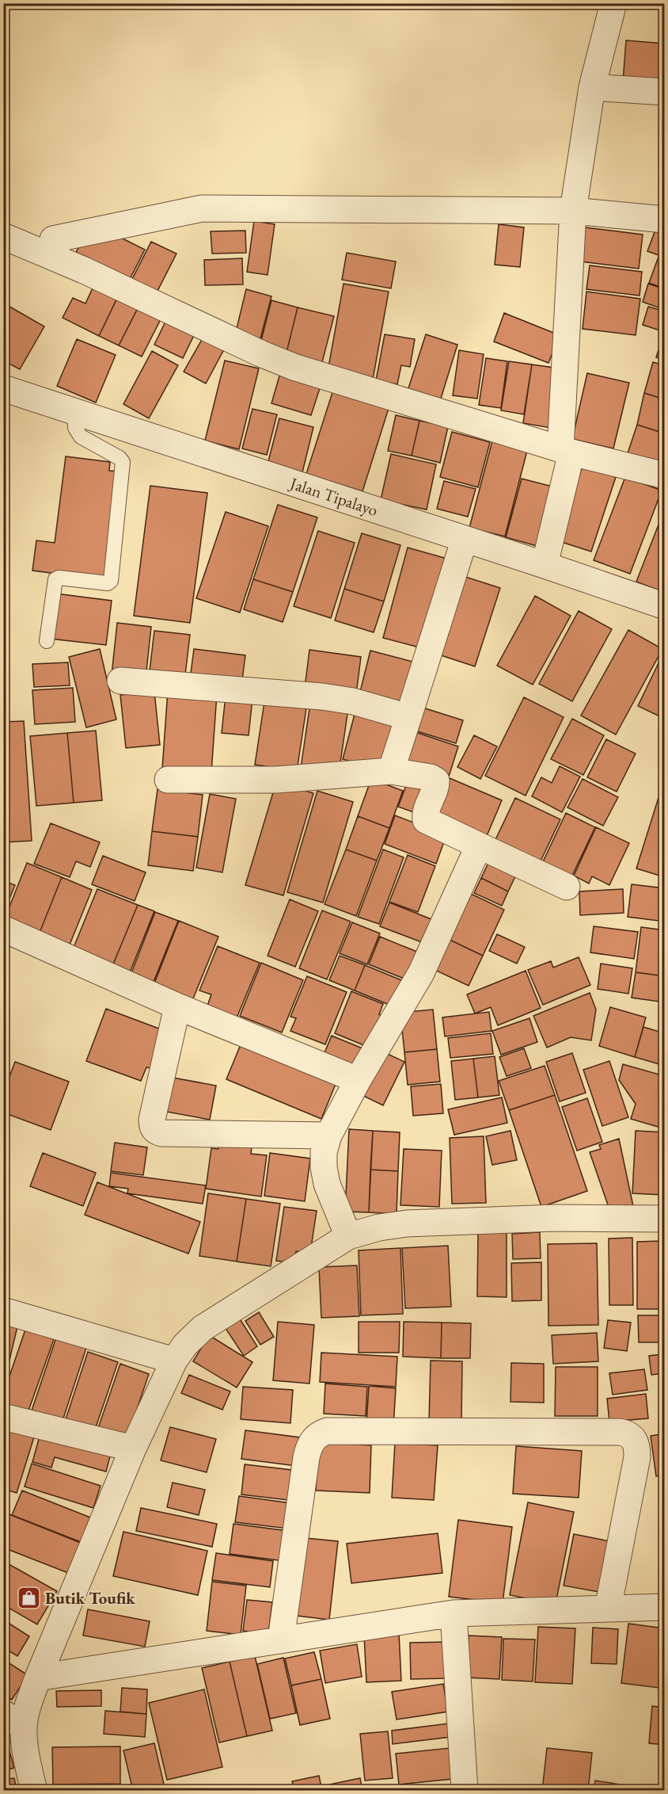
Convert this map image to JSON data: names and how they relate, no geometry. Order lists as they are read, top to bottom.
{
  "streets": {
    "street": ["Jalan Tipalayo"]
  },
  "places": {
    "shop": ["Butik Toufik"]
  }
}
